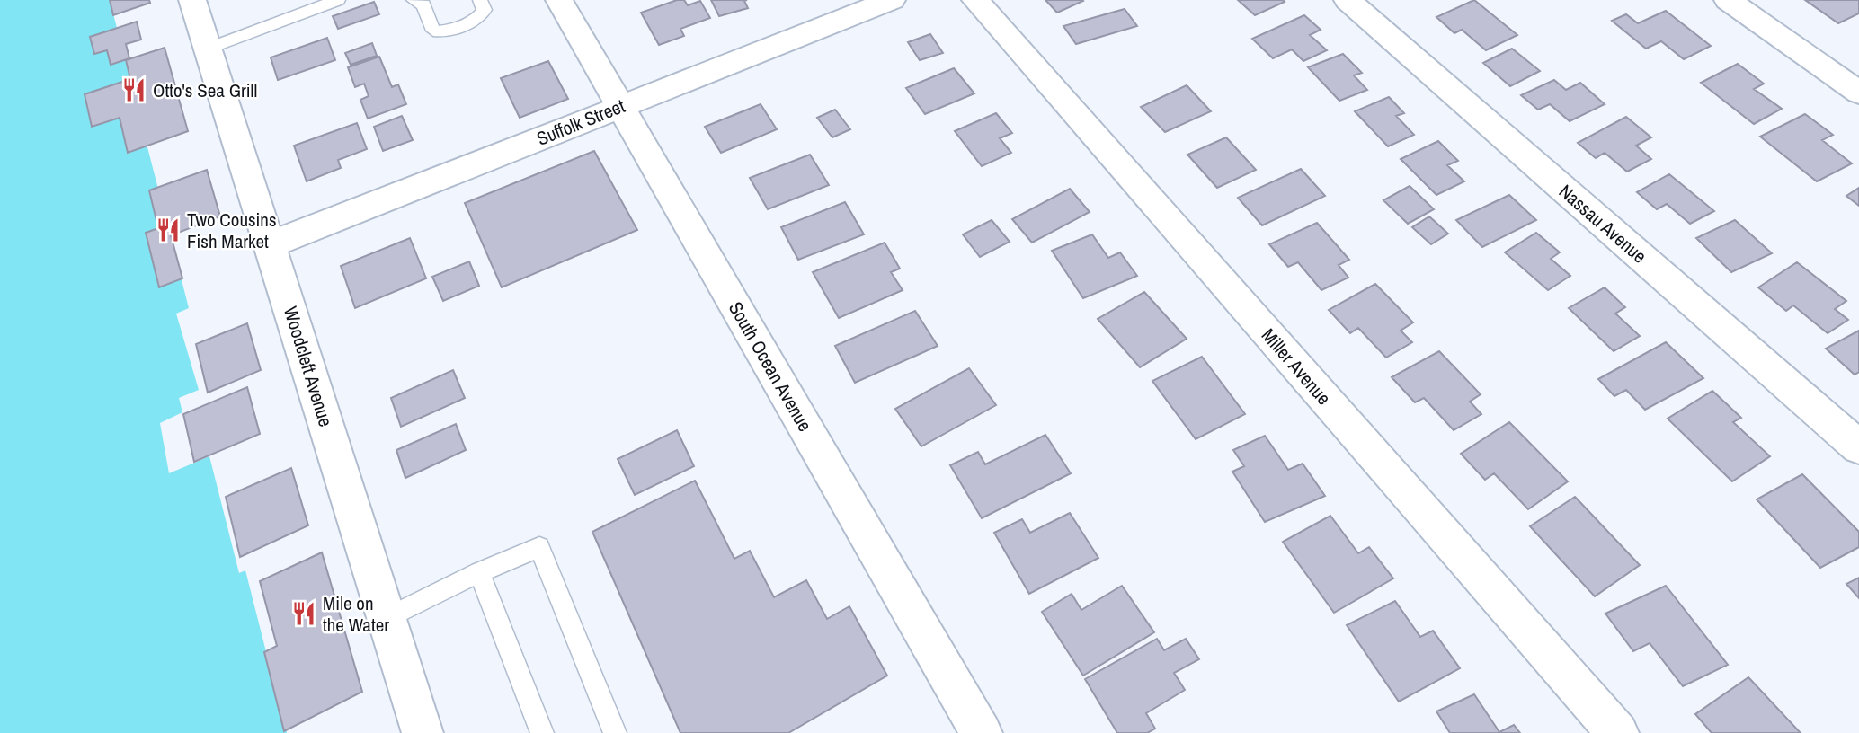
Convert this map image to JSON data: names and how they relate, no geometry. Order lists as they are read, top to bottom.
{
  "streets": {
    "street": [
      "Suffolk Street",
      "Nassau Avenue",
      "Woodcleft Avenue",
      "South Ocean Avenue",
      "Miller Avenue"
    ]
  },
  "crossings": [
    ["Suffolk Street", "Woodcleft Avenue"],
    ["Suffolk Street", "South Ocean Avenue"]
  ],
  "places": {
    "restaurant": ["Otto's Sea Grill", "Two Cousins Fish Market", "Mile on the Water"]
  }
}
